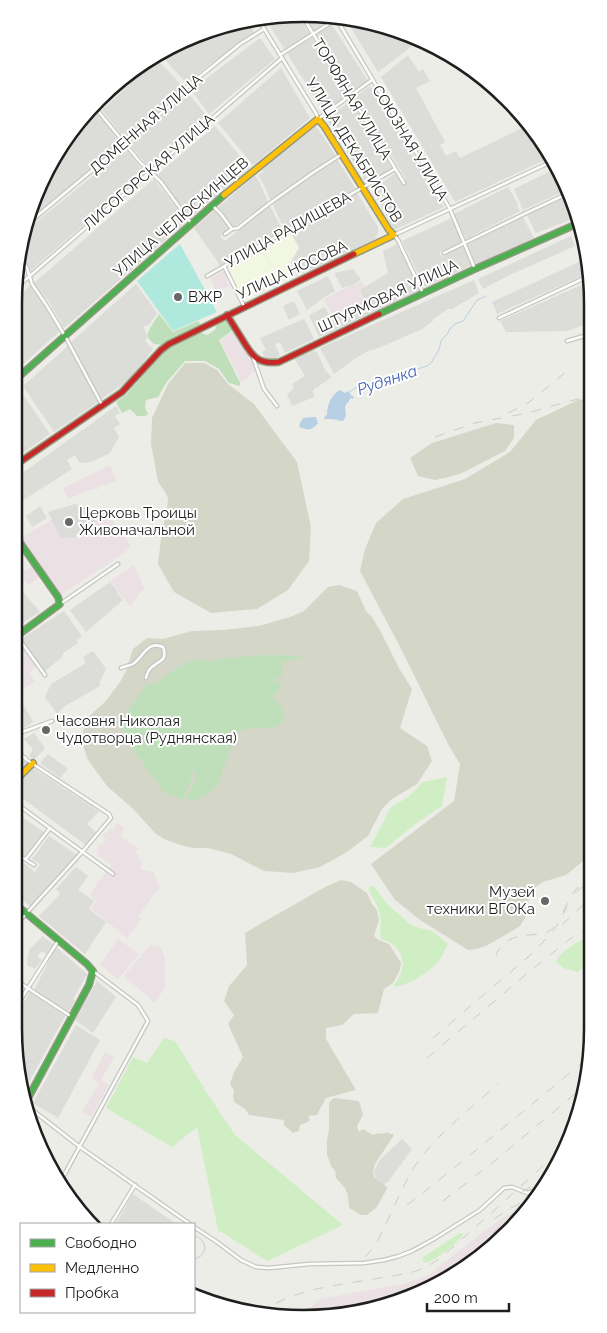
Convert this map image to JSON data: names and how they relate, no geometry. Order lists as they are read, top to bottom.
{
  "streets": {
    "street": [
      "ТОРФЯНАЯ УЛИЦА",
      "ДОМЕННАЯ УЛИЦА",
      "СОЮЗНАЯ УЛИЦА",
      "УЛИЦА ДЕКАБРИСТОВ",
      "ЛИСОГОРСКАЯ УЛИЦА",
      "УЛИЦА ЧЕЛЮСКИНЦЕВ",
      "УЛИЦА РАДИЩЕВА",
      "УЛИЦА НОСОВА",
      "ШТУРМОВАЯ УЛИЦА"
    ]
  },
  "crossings": [
    ["ТОРФЯНАЯ УЛИЦА", "ЛИСОГОРСКАЯ УЛИЦА"],
    ["ТОРФЯНАЯ УЛИЦА", "УЛИЦА ЧЕЛЮСКИНЦЕВ"],
    ["ТОРФЯНАЯ УЛИЦА", "УЛИЦА РАДИЩЕВА"],
    ["ДОМЕННАЯ УЛИЦА", "УЛИЦА ДЕКАБРИСТОВ"],
    ["СОЮЗНАЯ УЛИЦА", "УЛИЦА ЧЕЛЮСКИНЦЕВ"],
    ["СОЮЗНАЯ УЛИЦА", "УЛИЦА НОСОВА"],
    ["СОЮЗНАЯ УЛИЦА", "ШТУРМОВАЯ УЛИЦА"],
    ["УЛИЦА ДЕКАБРИСТОВ", "ЛИСОГОРСКАЯ УЛИЦА"],
    ["УЛИЦА ДЕКАБРИСТОВ", "УЛИЦА ЧЕЛЮСКИНЦЕВ"],
    ["УЛИЦА ДЕКАБРИСТОВ", "УЛИЦА РАДИЩЕВА"],
    ["УЛИЦА ДЕКАБРИСТОВ", "УЛИЦА НОСОВА"],
    ["УЛИЦА ДЕКАБРИСТОВ", "ШТУРМОВАЯ УЛИЦА"]
  ],
  "water": ["Рудянка"],
  "places": [
    "ВЖР",
    "Церковь Троицы Живоначальной",
    "Часовня Николая Чудотворца (Руднянская)",
    "Музей техники ВГОКа"
  ],
  "legend": ["Свободно", "Медленно", "Пробка"],
  "scale_bar": "200 m"
}
